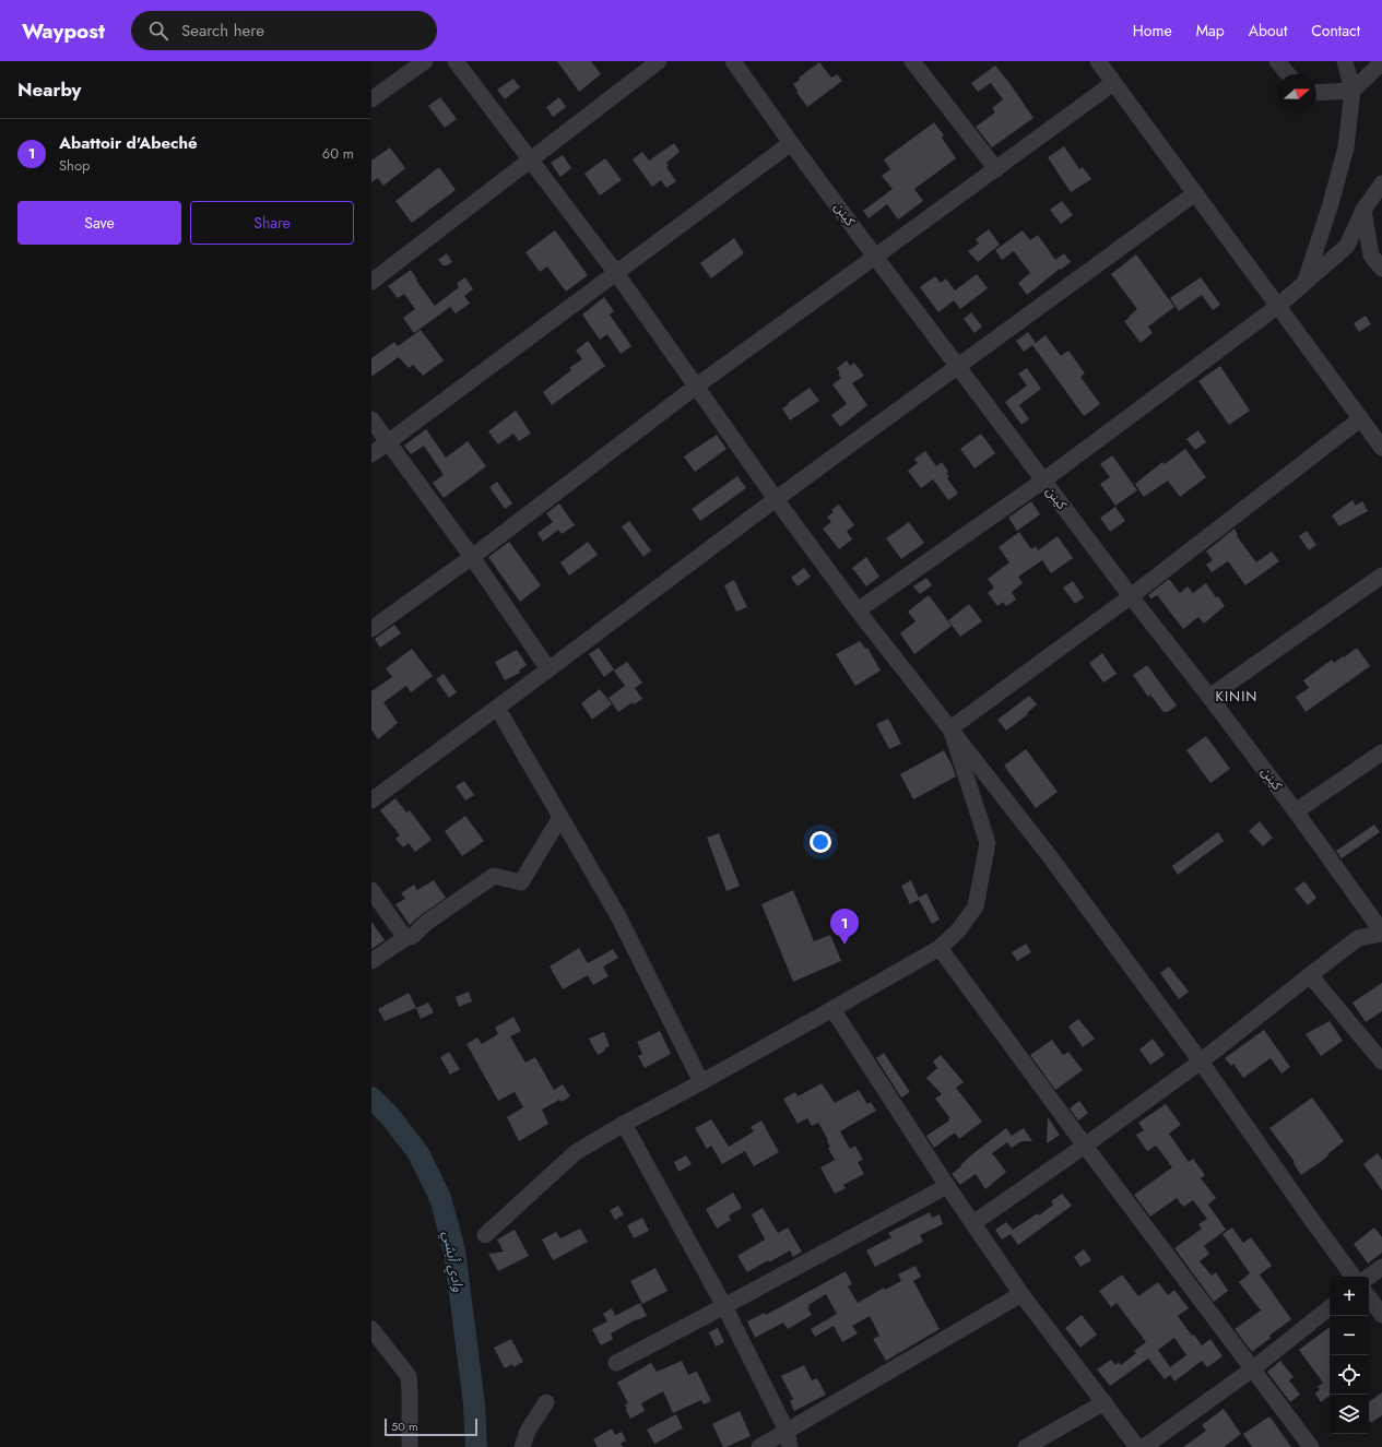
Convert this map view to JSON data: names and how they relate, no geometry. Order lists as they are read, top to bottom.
{
  "streets": {
    "street": ["كينن"]
  },
  "districts": ["KININ"],
  "water": ["وادي أبشي"],
  "scale_bar": "50 m",
  "north": "right",
  "page": {
    "header": "Waypost",
    "search": "Search here",
    "nav": [
      "Home",
      "Map",
      "About",
      "Contact"
    ],
    "heading": "Nearby",
    "list": [
      {
        "mark": "1",
        "name": "Abattoir d'Abeché",
        "note": "Shop",
        "value": "60 m"
      }
    ],
    "buttons": ["Save", "Share"],
    "pins": "1",
    "map_buttons": ["+", "−"],
    "scale": "50 m"
  }
}
